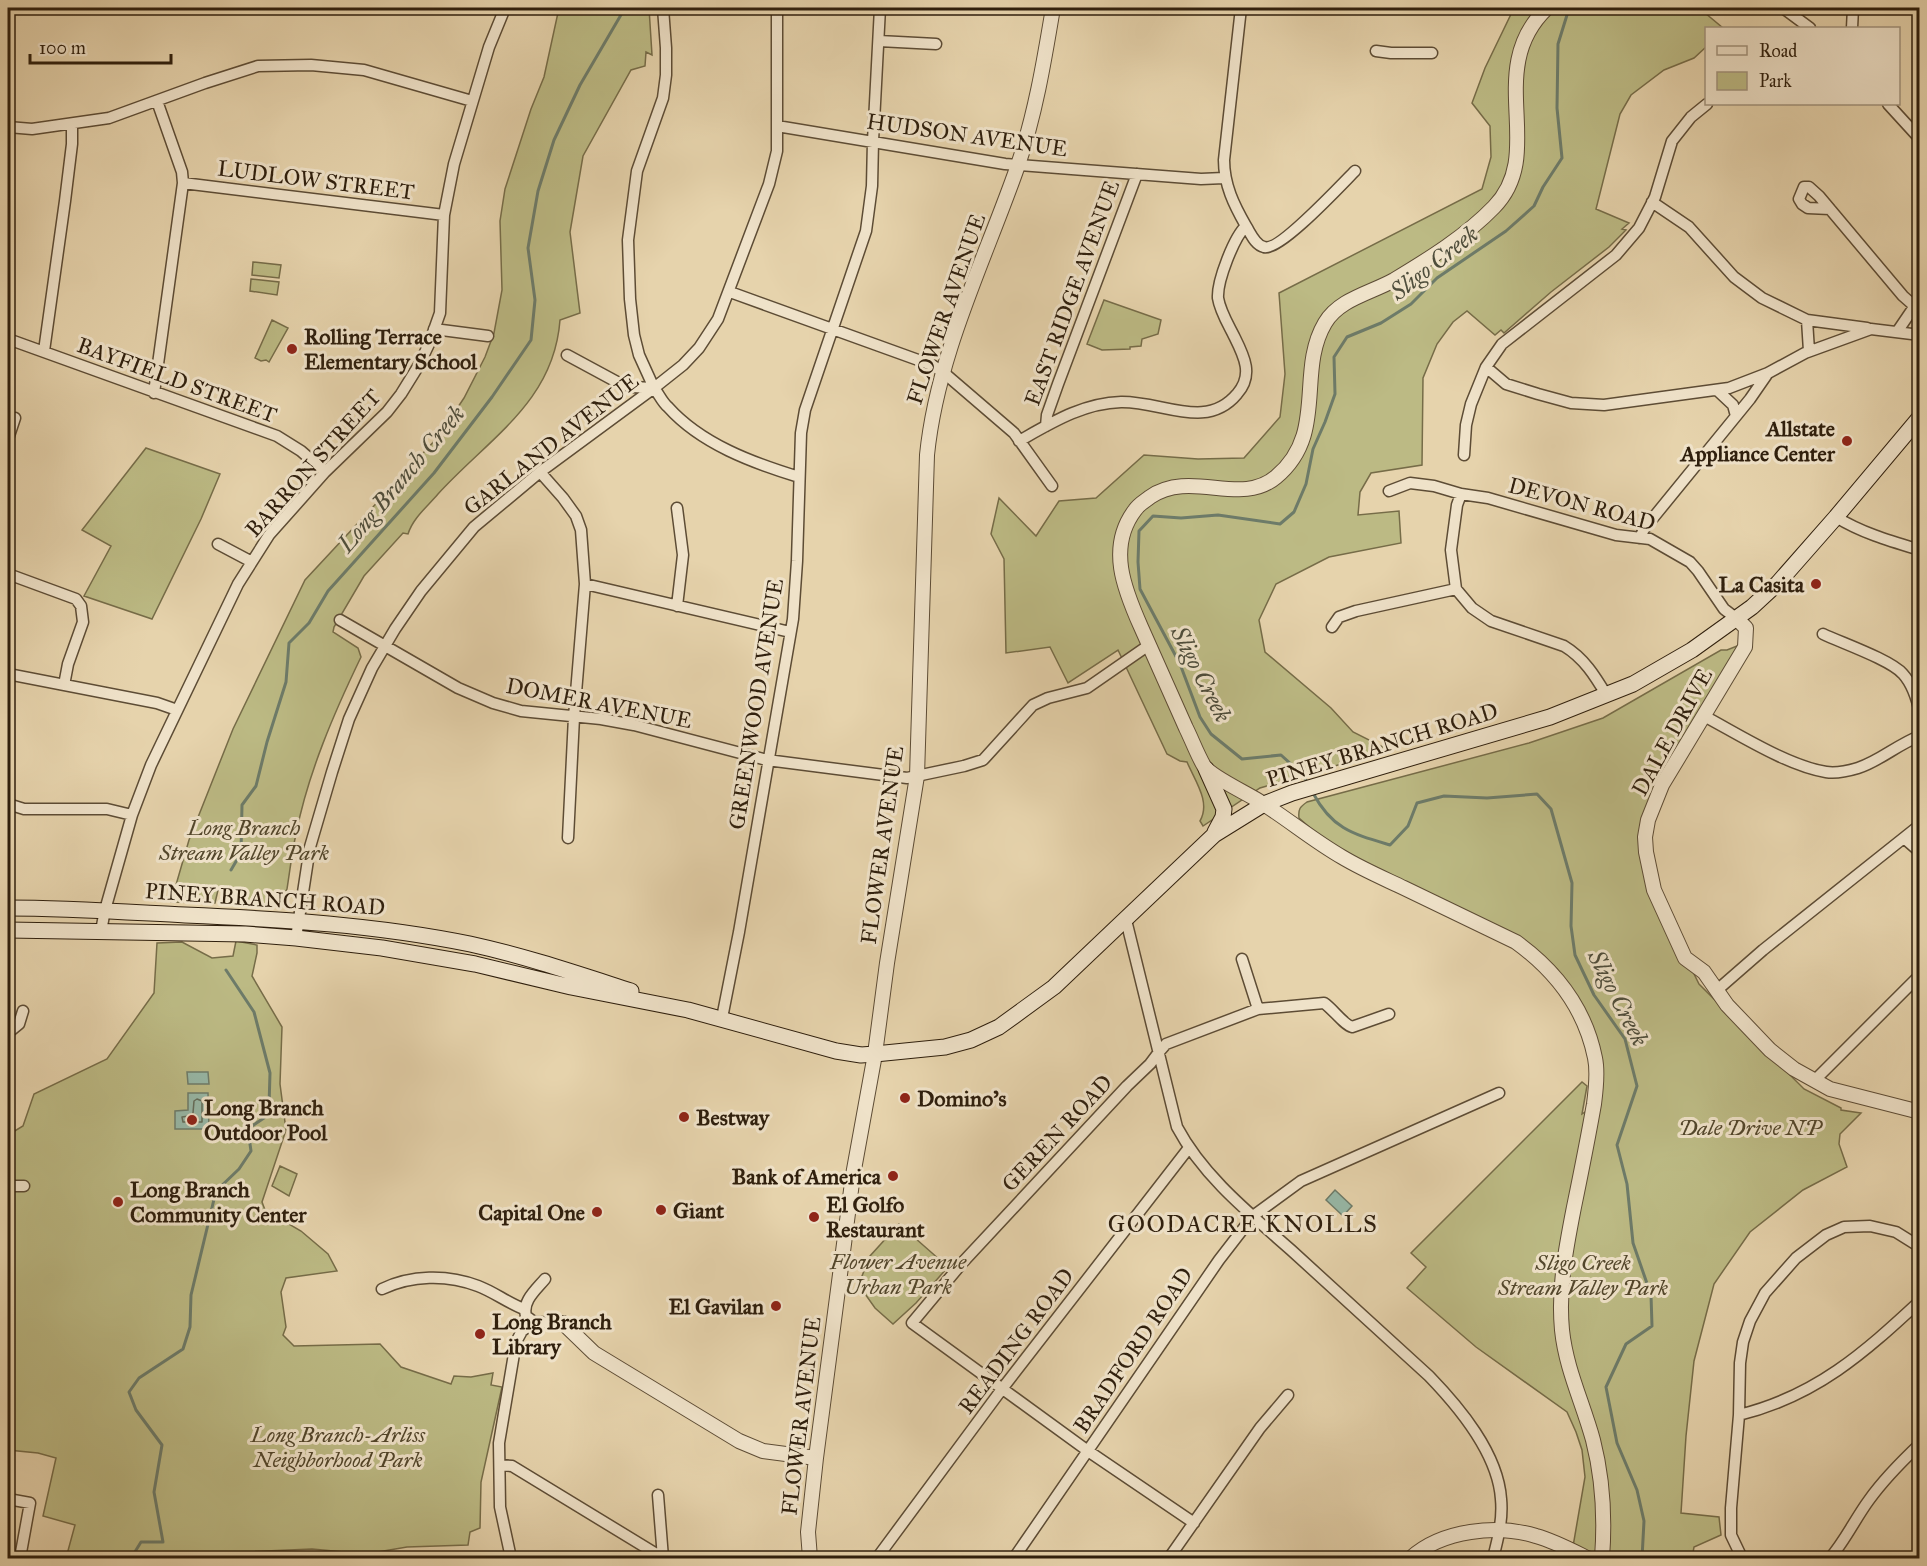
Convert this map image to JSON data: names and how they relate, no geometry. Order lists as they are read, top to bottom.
{
  "streets": {
    "main road": ["PINEY BRANCH ROAD"],
    "street": [
      "HUDSON AVENUE",
      "LUDLOW STREET",
      "EAST RIDGE AVENUE",
      "FLOWER AVENUE",
      "BAYFIELD STREET",
      "GARLAND AVENUE",
      "BARRON STREET",
      "DEVON ROAD",
      "DOMER AVENUE",
      "GREENWOOD AVENUE",
      "DALE DRIVE",
      "GEREN ROAD",
      "READING ROAD",
      "BRADFORD ROAD"
    ]
  },
  "crossings": [
    ["HUDSON AVENUE", "EAST RIDGE AVENUE"],
    ["HUDSON AVENUE", "FLOWER AVENUE"],
    ["HUDSON AVENUE", "GARLAND AVENUE"],
    ["HUDSON AVENUE", "GREENWOOD AVENUE"],
    ["LUDLOW STREET", "BARRON STREET"],
    ["FLOWER AVENUE", "DOMER AVENUE"],
    ["FLOWER AVENUE", "PINEY BRANCH ROAD"],
    ["BAYFIELD STREET", "BARRON STREET"],
    ["GARLAND AVENUE", "DOMER AVENUE"],
    ["GARLAND AVENUE", "PINEY BRANCH ROAD"],
    ["BARRON STREET", "PINEY BRANCH ROAD"],
    ["DEVON ROAD", "DALE DRIVE"],
    ["DEVON ROAD", "PINEY BRANCH ROAD"],
    ["DOMER AVENUE", "GREENWOOD AVENUE"],
    ["GREENWOOD AVENUE", "PINEY BRANCH ROAD"],
    ["DALE DRIVE", "PINEY BRANCH ROAD"],
    ["GEREN ROAD", "READING ROAD"]
  ],
  "districts": ["GOODACRE KNOLLS"],
  "water": ["Sligo Creek", "Long Branch Creek"],
  "parks": [
    "Long Branch Stream Valley Park",
    "Dale Drive NP",
    "Flower Avenue Urban Park",
    "Sligo Creek Stream Valley Park",
    "Long Branch-Arliss Neighborhood Park"
  ],
  "places": [
    "Rolling Terrace Elementary School",
    "Allstate Appliance Center",
    "La Casita",
    "Domino's",
    "Bestway",
    "Long Branch Outdoor Pool",
    "Bank of America",
    "Long Branch Community Center",
    "Giant",
    "Capital One",
    "El Golfo Restaurant",
    "El Gavilan",
    "Long Branch Library"
  ],
  "legend": ["Road", "Park"],
  "scale_bar": "100 m"
}
